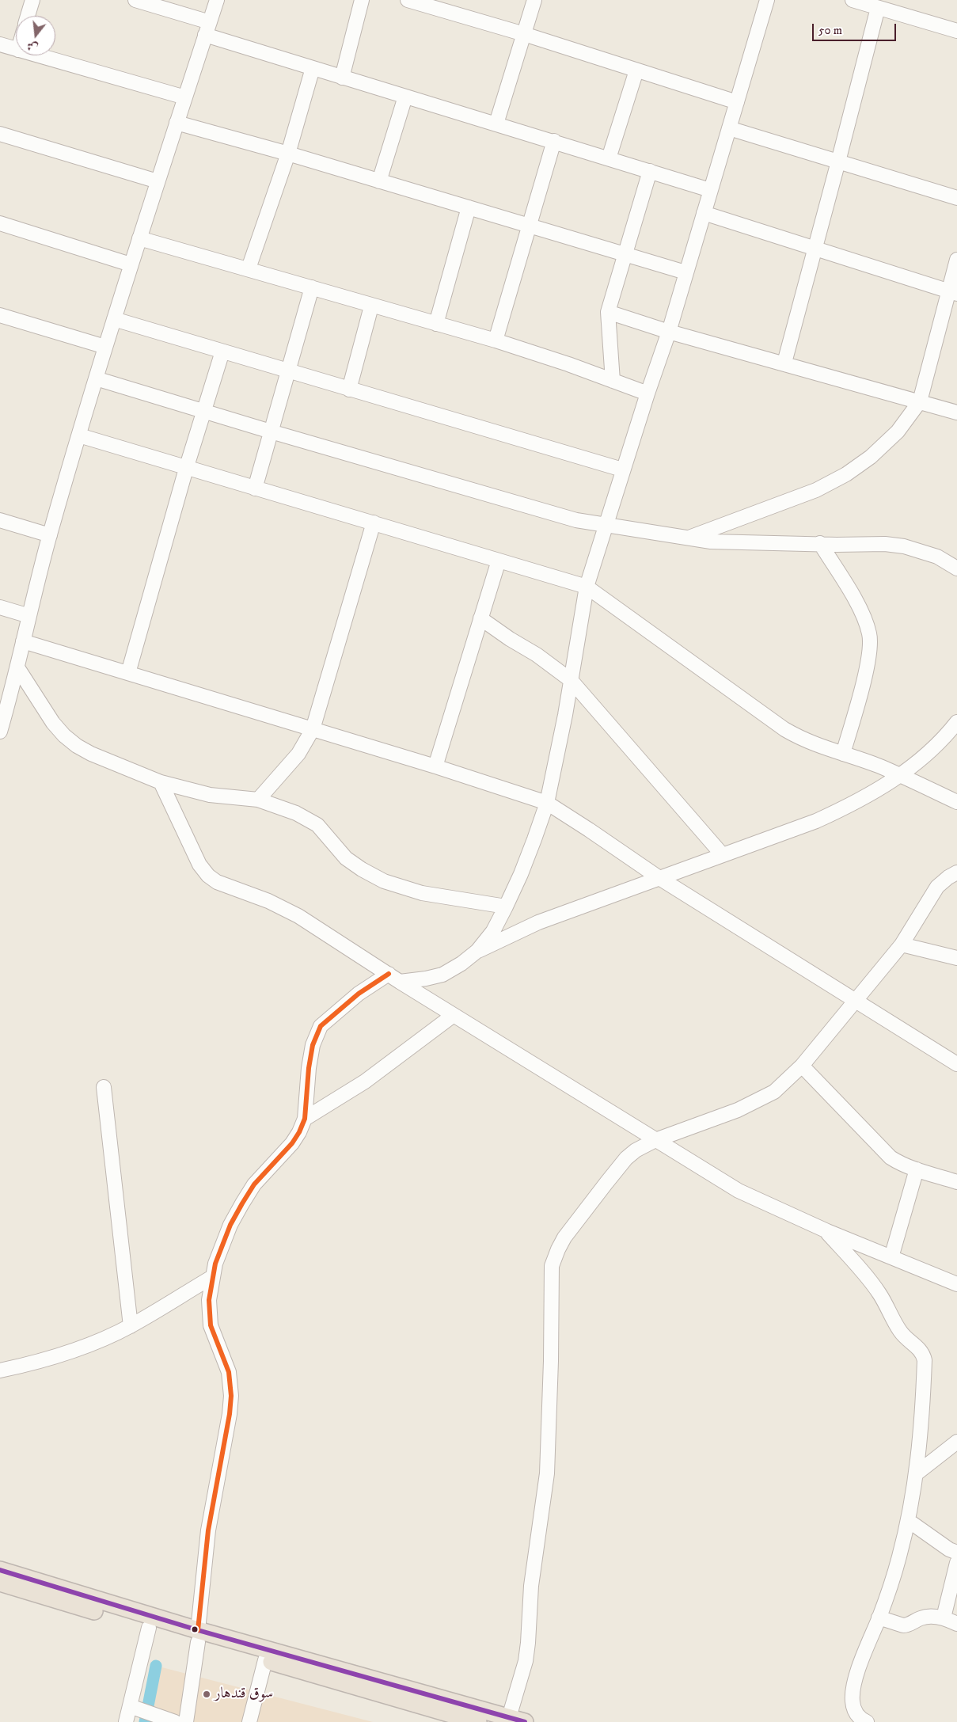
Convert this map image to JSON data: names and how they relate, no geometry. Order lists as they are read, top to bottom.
{
  "places": ["سوق قندهار"],
  "scale_bar": "50 m",
  "north": "bottom"
}
